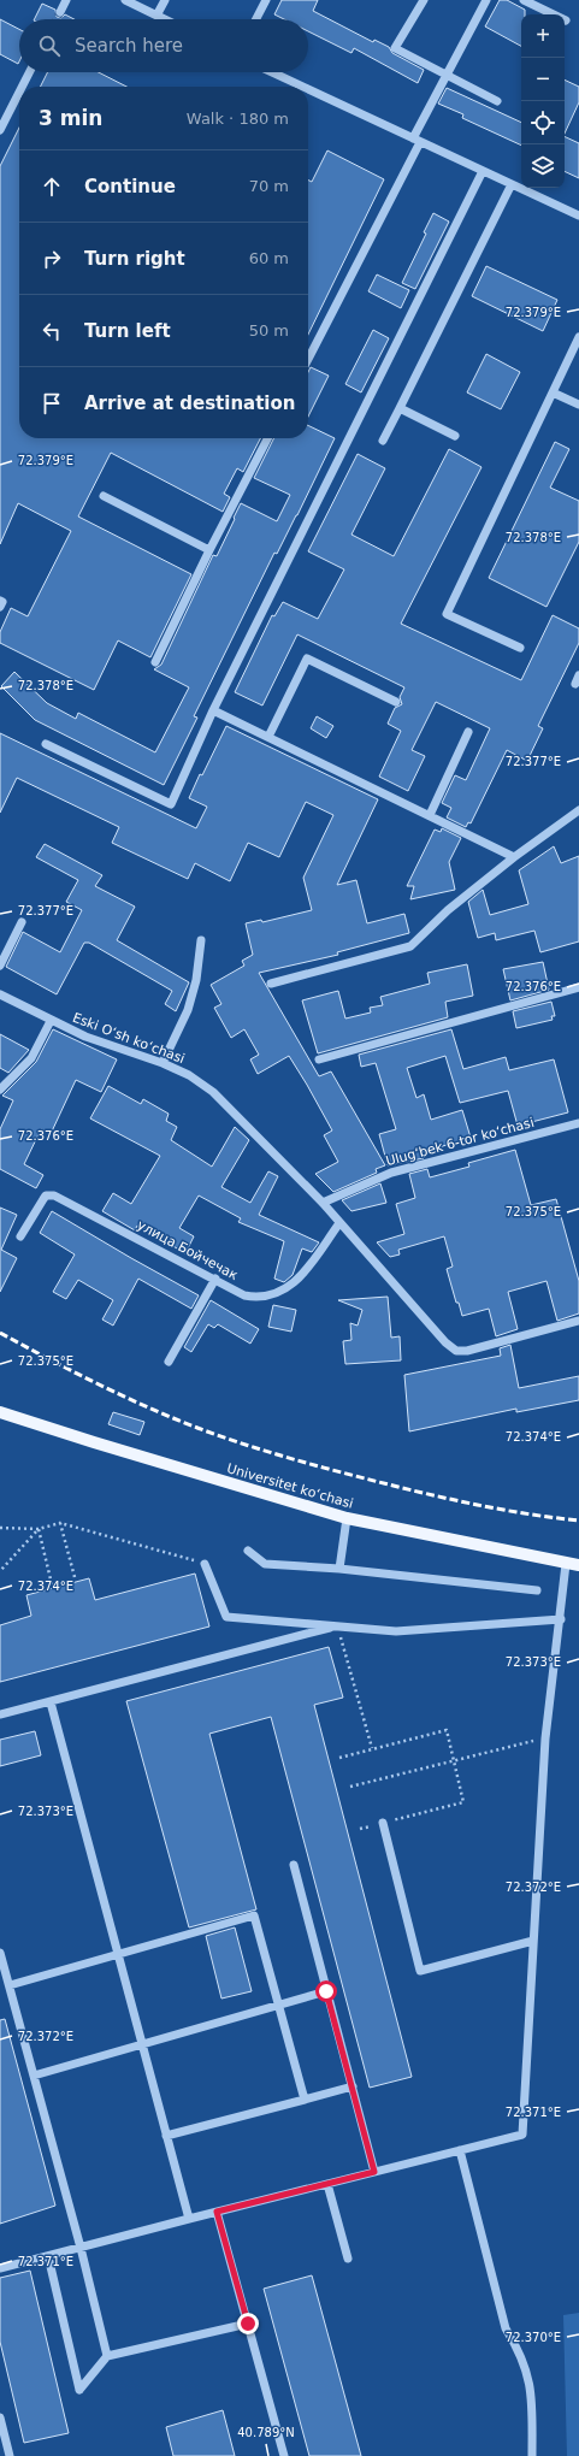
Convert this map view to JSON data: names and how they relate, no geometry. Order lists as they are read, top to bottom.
{
  "streets": {
    "main road": ["Universitet kо‘chasi"],
    "street": ["Eski Oʻsh koʻchasi", "Ulug‘bek 6-tor koʻchasi", "улица Бойчечак"]
  },
  "crossings": [
    ["Eski Oʻsh koʻchasi", "Ulug‘bek 6-tor koʻchasi"],
    ["Eski Oʻsh koʻchasi", "улица Бойчечак"]
  ],
  "page": {
    "map_buttons": ["+", "−"],
    "search": "Search here",
    "heading": ["3 min", "Walk · 180 m"],
    "list": [
      ["Continue", "70 m"],
      ["Turn right", "60 m"],
      ["Turn left", "50 m"],
      "Arrive at destination"
    ]
  },
  "coordinates": [
    "72.379°E",
    "72.378°E",
    "72.377°E",
    "72.376°E",
    "72.375°E",
    "72.374°E",
    "72.373°E",
    "72.372°E",
    "72.371°E",
    "72.370°E",
    "40.789°N"
  ]
}
